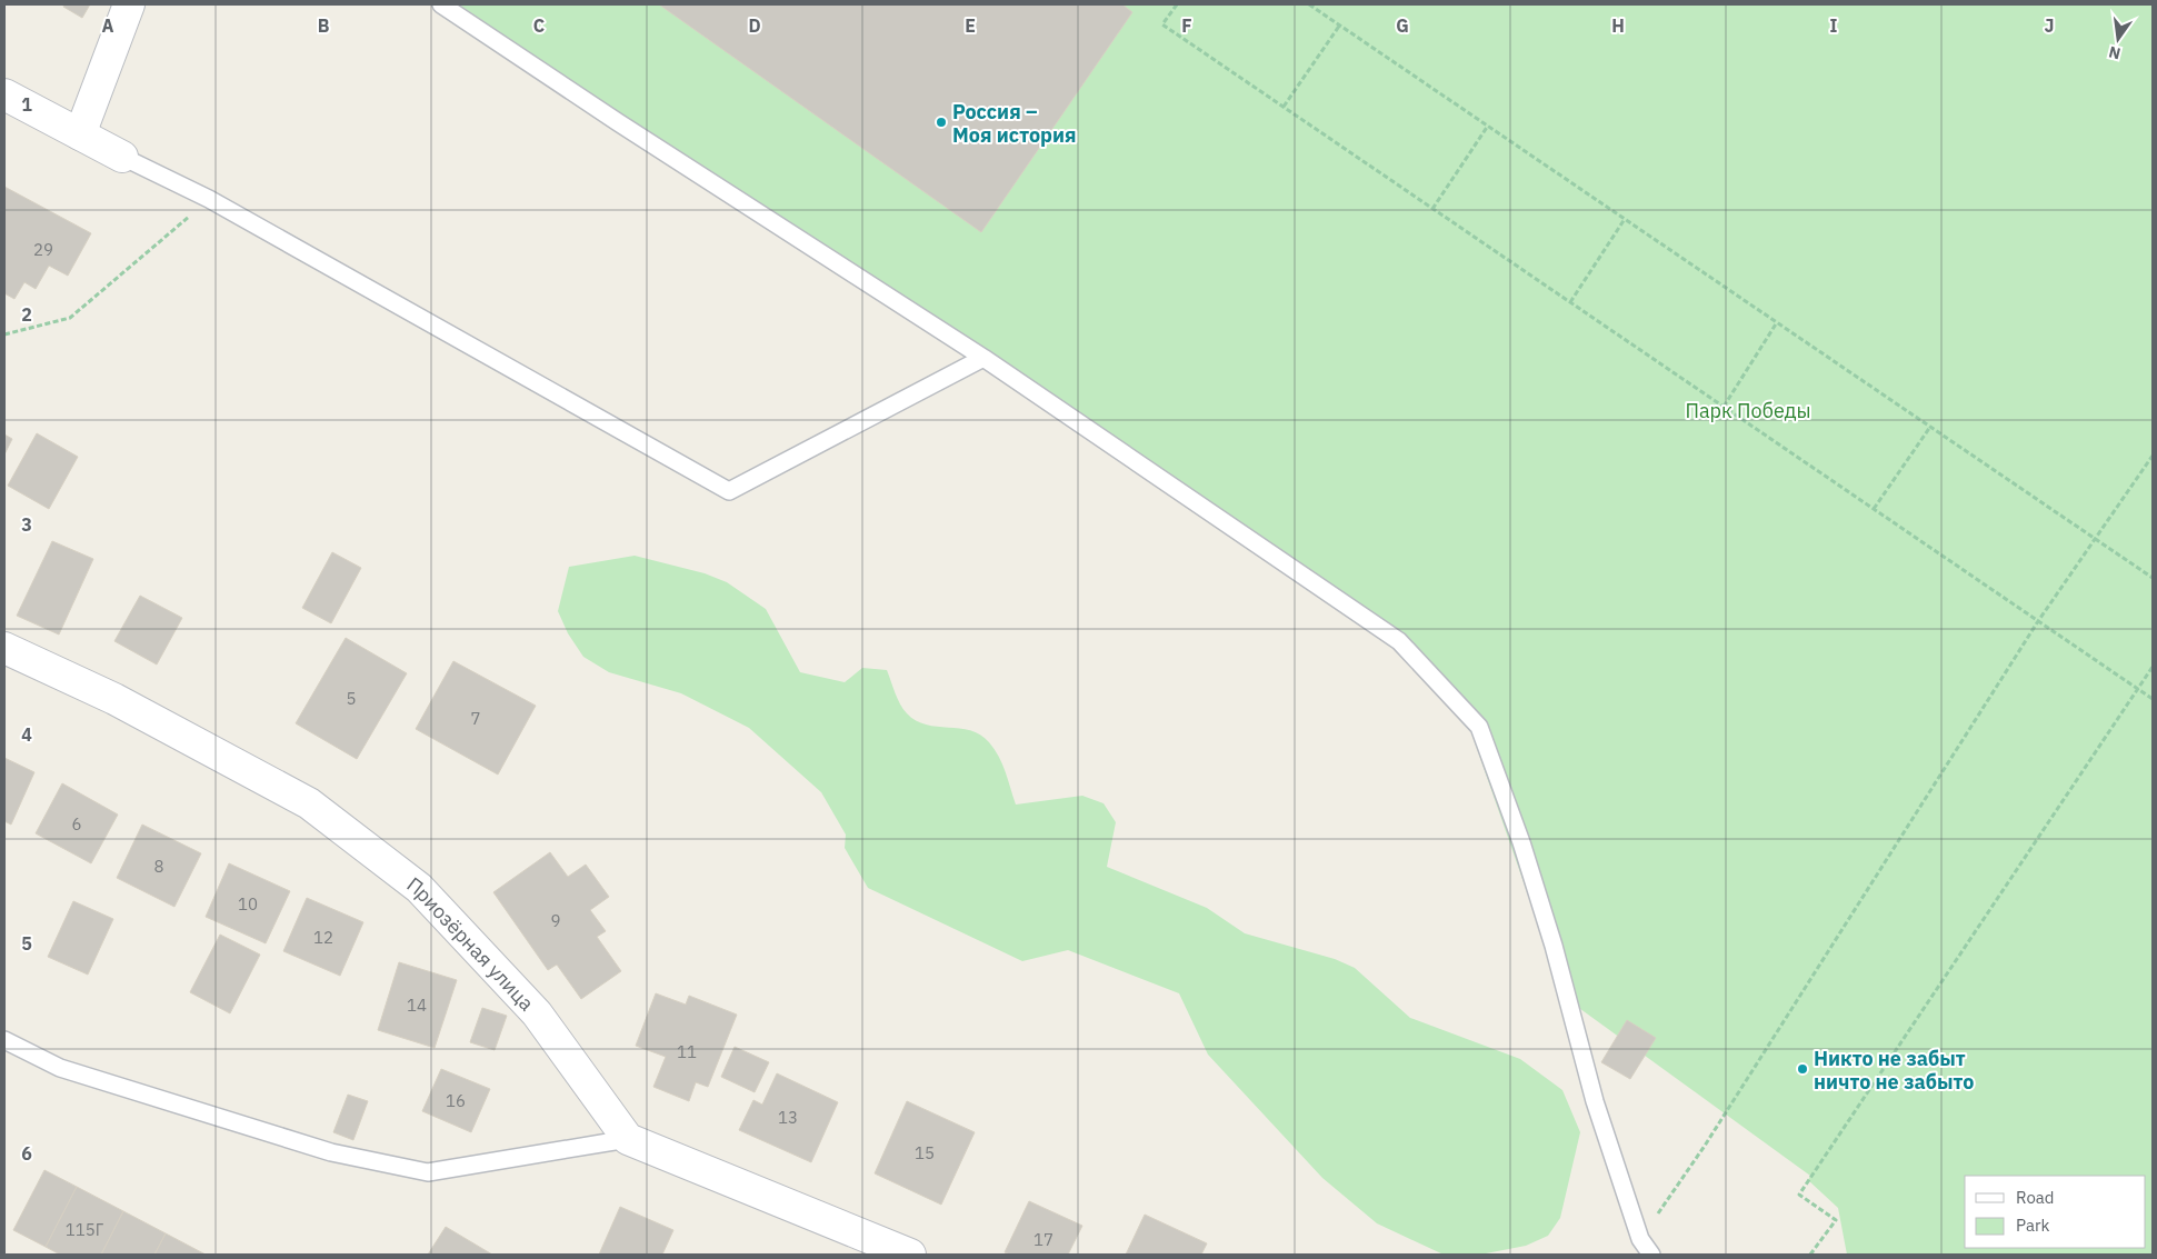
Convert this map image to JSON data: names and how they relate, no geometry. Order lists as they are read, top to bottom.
{
  "streets": {
    "street": ["Приозёрная улица"]
  },
  "parks": ["Парк Победы"],
  "places": ["Россия – Моя история", "Никто не забыт ничто не забыто"],
  "house_numbers": [
    "29",
    "5",
    "7",
    "6",
    "8",
    "10",
    "9",
    "12",
    "14",
    "11",
    "16",
    "13",
    "15",
    "115Г",
    "17"
  ],
  "legend": ["Road", "Park"],
  "north": "bottom",
  "grid": {
    "columns": [
      "A",
      "B",
      "C",
      "D",
      "E",
      "F",
      "G",
      "H",
      "I",
      "J"
    ],
    "rows": [
      "1",
      "2",
      "3",
      "4",
      "5",
      "6"
    ]
  }
}
